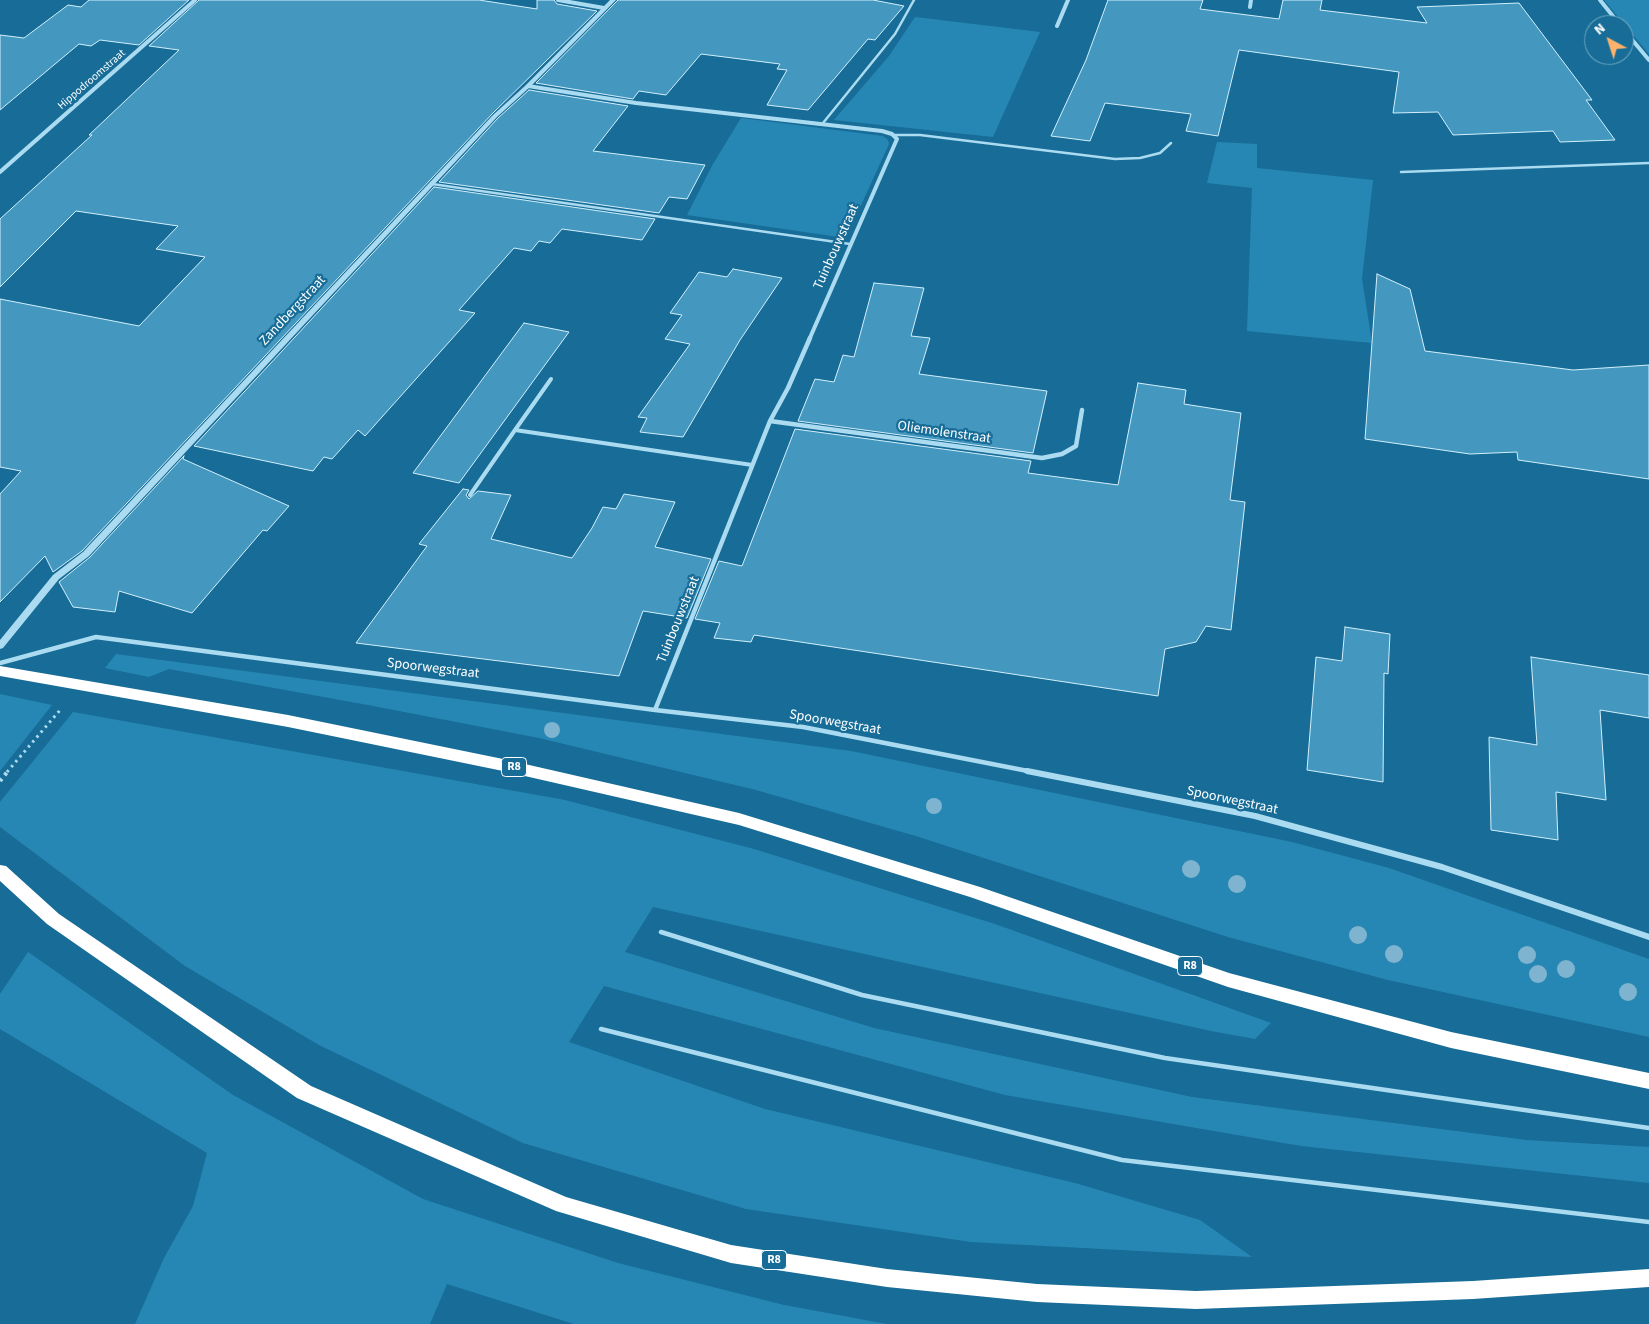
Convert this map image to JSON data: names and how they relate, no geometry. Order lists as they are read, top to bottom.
{
  "streets": {
    "highway": ["R8"],
    "street": [
      "Hippodroomstraat",
      "Tuinbouwstraat",
      "Zandbergstraat",
      "Oliemolenstraat",
      "Spoorwegstraat"
    ]
  },
  "crossings": [
    ["Tuinbouwstraat", "Oliemolenstraat"],
    ["Tuinbouwstraat", "Spoorwegstraat"]
  ],
  "north": "top left"
}
